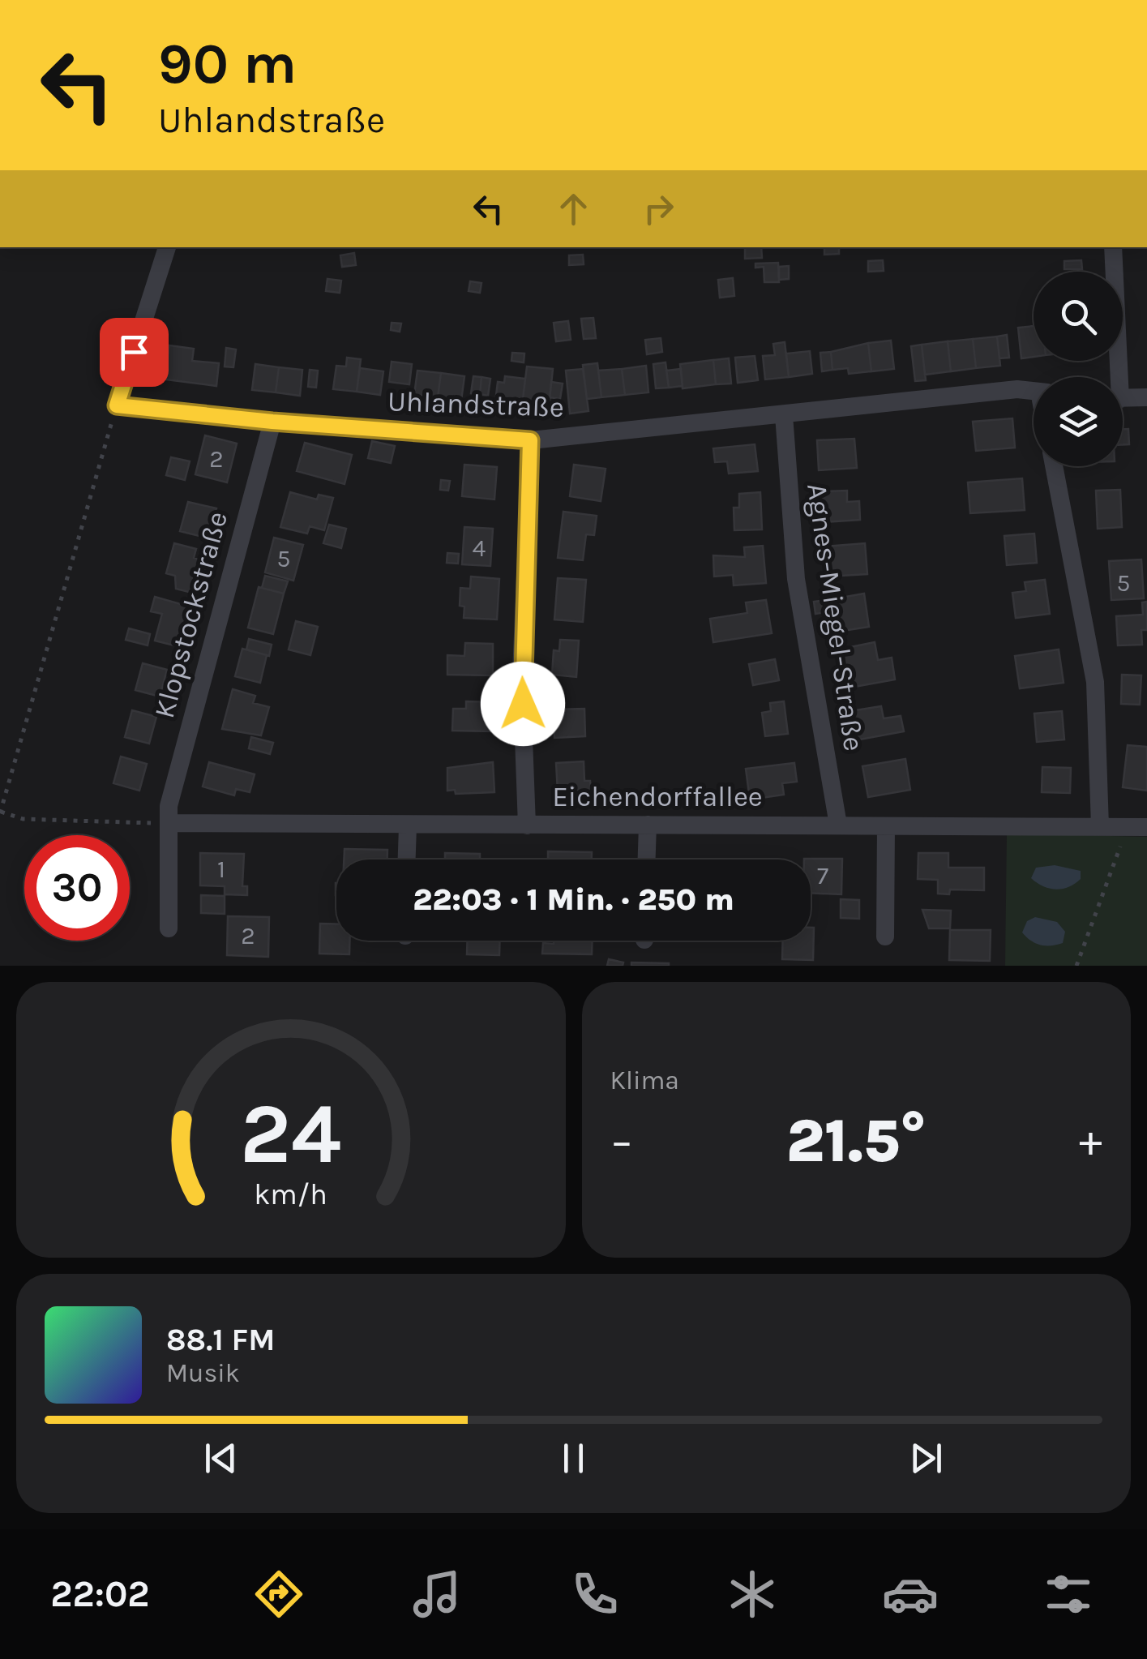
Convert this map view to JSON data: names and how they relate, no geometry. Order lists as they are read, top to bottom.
{
  "streets": {
    "street": [
      "Uhlandstraße",
      "Klopstockstraße",
      "Agnes-Miegel-Straße",
      "Eichendorffallee"
    ]
  },
  "crossings": [
    ["Uhlandstraße", "Klopstockstraße"],
    ["Uhlandstraße", "Agnes-Miegel-Straße"],
    ["Klopstockstraße", "Eichendorffallee"],
    ["Agnes-Miegel-Straße", "Eichendorffallee"]
  ],
  "house_numbers": [
    "2",
    "4",
    "5",
    "5",
    "1",
    "7",
    "2"
  ],
  "page": {
    "turn": ["90 m", "Uhlandstraße"],
    "limit": "30",
    "trip": "22:03 · 1 Min. · 250 m",
    "tile": "Klima",
    "heat": ["−", "21.5°", "+"],
    "song": ["88.1 FM", "Musik"],
    "tabs": "22:02",
    "gauge": ["24", "km/h"]
  }
}
